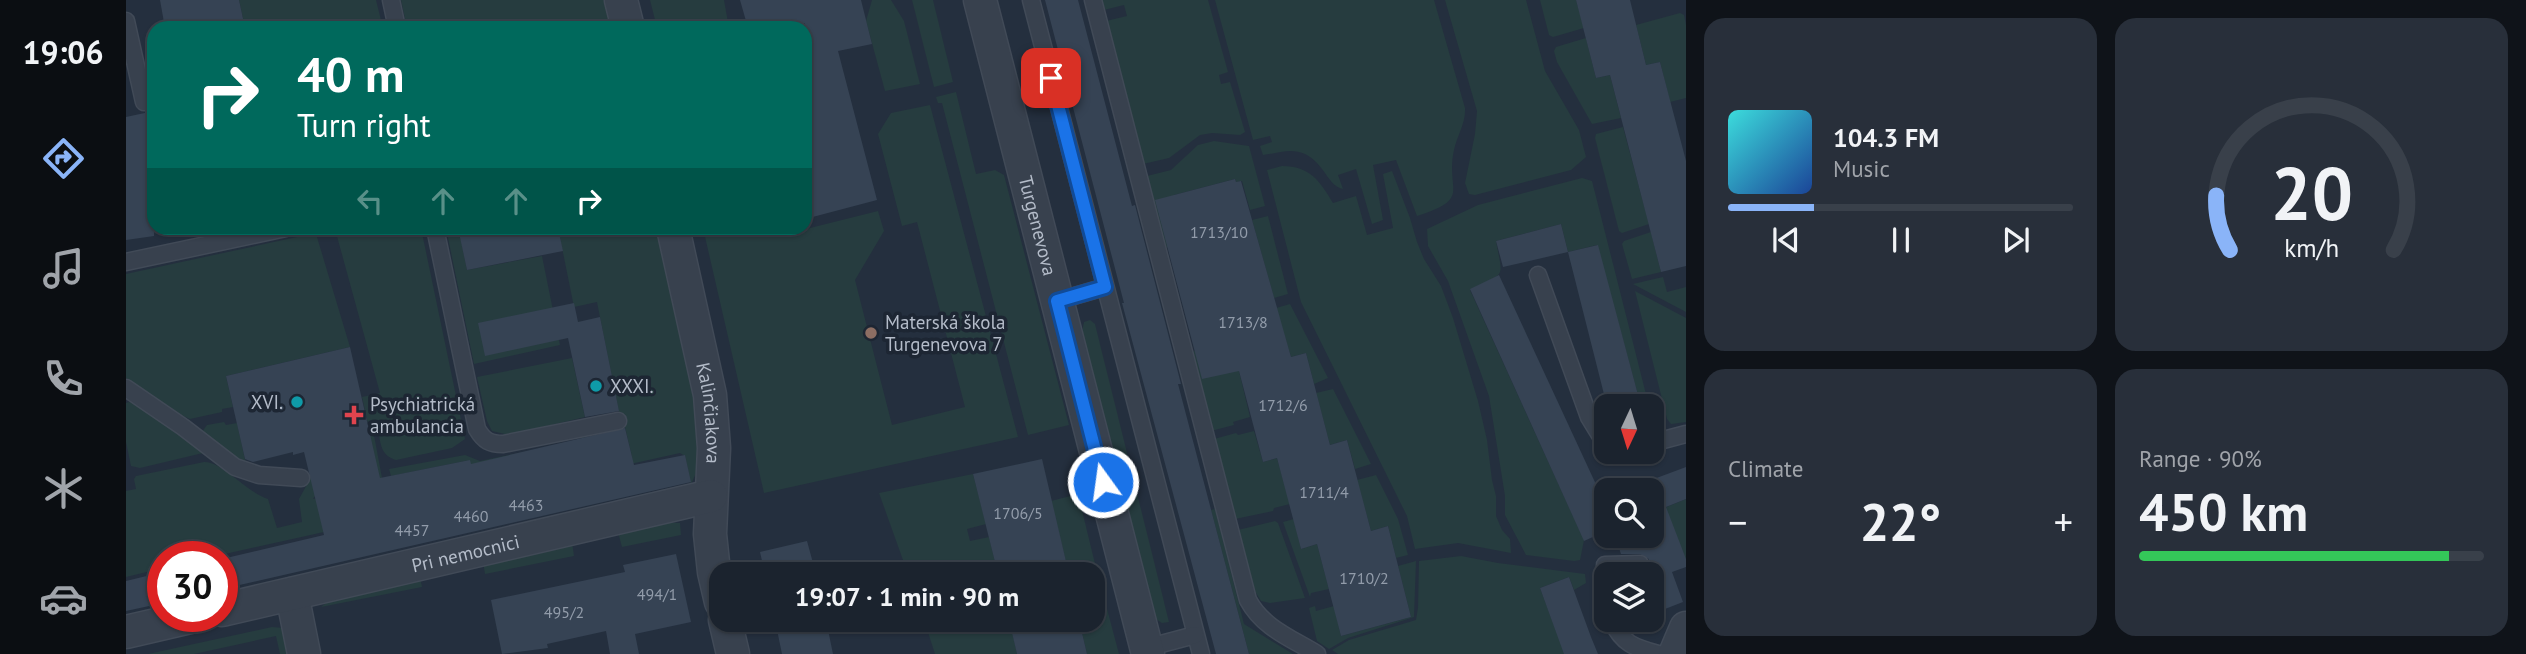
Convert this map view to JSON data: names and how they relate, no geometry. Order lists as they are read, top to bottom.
{
  "streets": {
    "street": ["Turgenevova", "Kalinčiakova", "Pri nemocnici"]
  },
  "crossings": [
    ["Kalinčiakova", "Pri nemocnici"]
  ],
  "places": {
    "other": ["Materská škola Turgenevova 7", "XXXI.", "XVI."],
    "health": ["Psychiatrická ambulancia"]
  },
  "house_numbers": [
    "1713/10",
    "1713/8",
    "1712/6",
    "1711/4",
    "4463",
    "1706/5",
    "4460",
    "4457",
    "1710/2",
    "494/1",
    "495/2"
  ],
  "north": "bottom",
  "page": {
    "tabs": "19:06",
    "turn": ["40 m", "Turn right"],
    "song": ["104.3 FM", "Music"],
    "tile": [
      "Climate",
      ["Range · 90%", "450 km"]
    ],
    "heat": ["−", "22°", "+"],
    "limit": "30",
    "trip": "19:07 · 1 min · 90 m",
    "gauge": ["20", "km/h"]
  }
}
